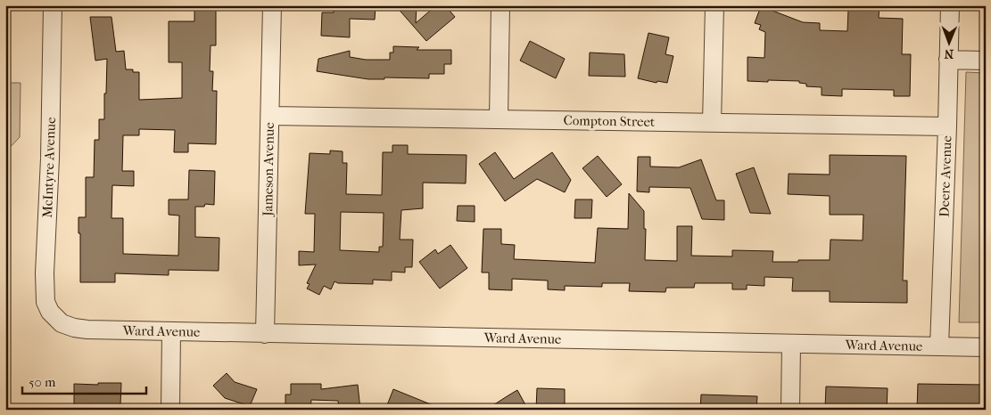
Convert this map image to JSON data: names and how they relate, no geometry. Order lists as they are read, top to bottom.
{
  "streets": {
    "street": [
      "Compton Street",
      "McIntyre Avenue",
      "Jameson Avenue",
      "Deere Avenue",
      "Ward Avenue"
    ]
  },
  "crossings": [
    ["Compton Street", "Jameson Avenue"],
    ["Compton Street", "Deere Avenue"],
    ["McIntyre Avenue", "Ward Avenue"],
    ["Jameson Avenue", "Ward Avenue"],
    ["Deere Avenue", "Ward Avenue"]
  ],
  "scale_bar": "50 m",
  "north": "bottom"
}
